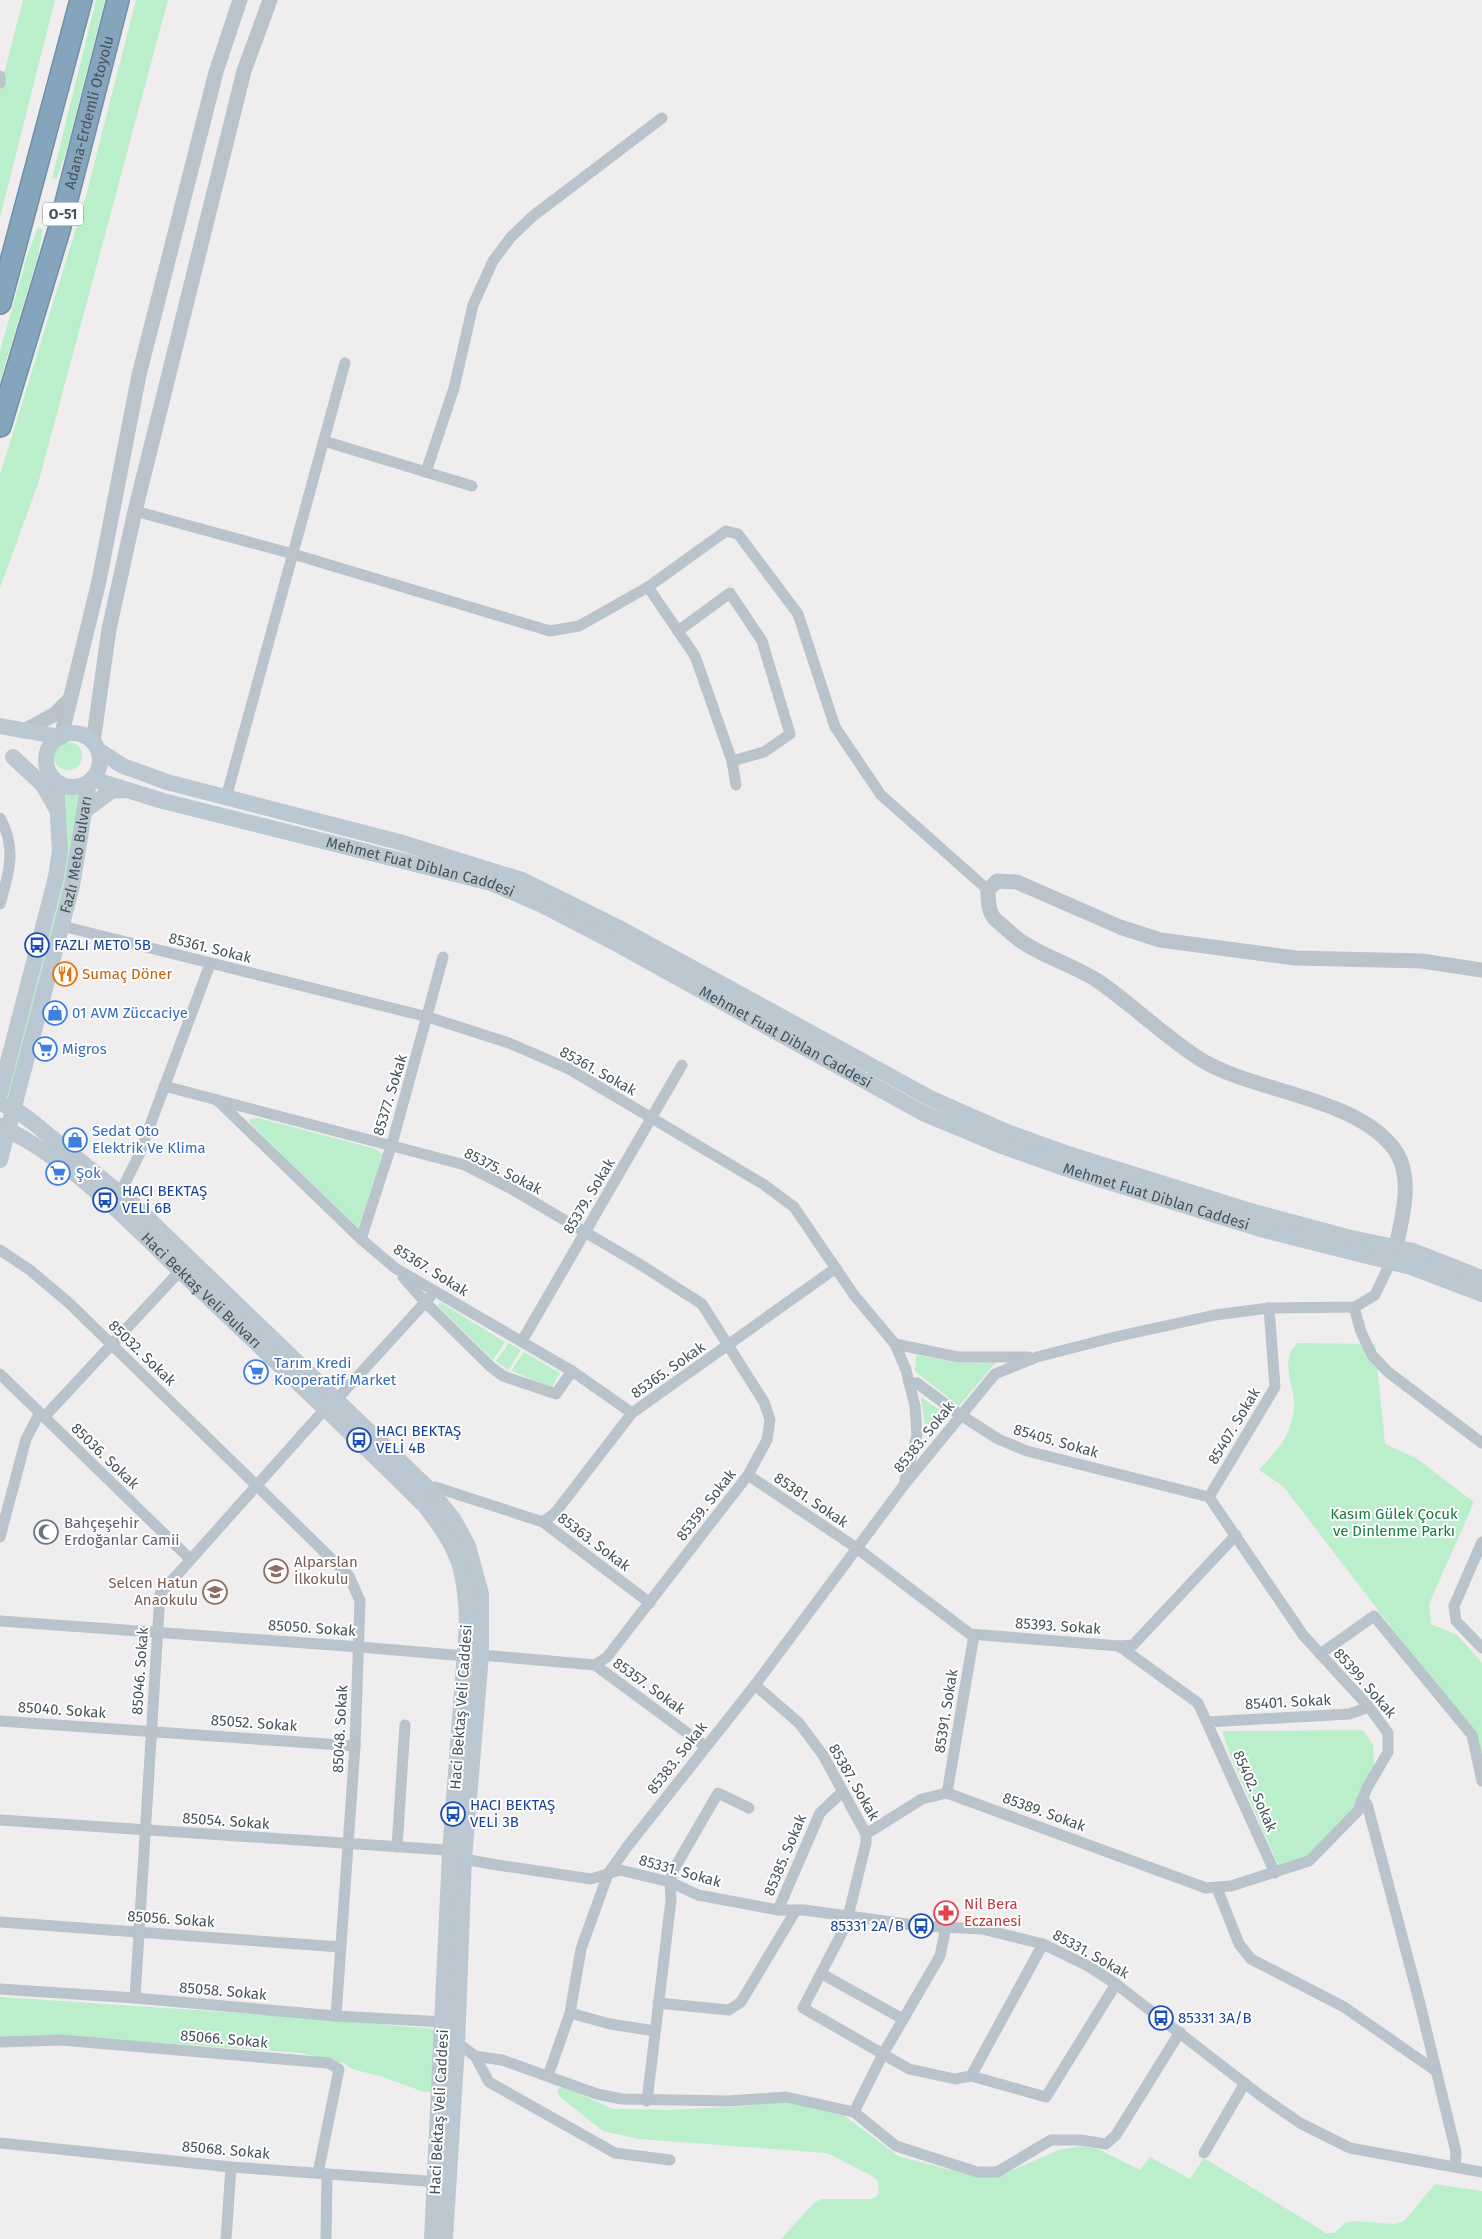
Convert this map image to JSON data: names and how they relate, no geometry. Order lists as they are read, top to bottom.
{
  "streets": {
    "highway": ["Adana-Erdemli Otoyolu", "O-51"],
    "main road": [
      "Fazlı Meto Bulvarı",
      "Mehmet Fuat Diblan Caddesi",
      "Haci Bektaş Veli Bulvarı",
      "Haci Bektaş Veli Caddesi"
    ],
    "street": [
      "85361. Sokak",
      "85377. Sokak",
      "85375. Sokak",
      "85379. Sokak",
      "85367. Sokak",
      "85032. Sokak",
      "85365. Sokak",
      "85407. Sokak",
      "85383. Sokak",
      "85405. Sokak",
      "85036. Sokak",
      "85381. Sokak",
      "85359. Sokak",
      "85363. Sokak",
      "85393. Sokak",
      "85050. Sokak",
      "85046. Sokak",
      "85399. Sokak",
      "85357. Sokak",
      "85401. Sokak",
      "85040. Sokak",
      "85391. Sokak",
      "85052. Sokak",
      "85048. Sokak",
      "85387. Sokak",
      "85402. Sokak",
      "85389. Sokak",
      "85054. Sokak",
      "85385. Sokak",
      "85331. Sokak",
      "85056. Sokak",
      "85058. Sokak",
      "85066. Sokak",
      "85068. Sokak"
    ]
  },
  "crossings": [
    ["Fazlı Meto Bulvarı", "Mehmet Fuat Diblan Caddesi"],
    ["Fazlı Meto Bulvarı", "85361. Sokak"],
    ["Fazlı Meto Bulvarı", "Haci Bektaş Veli Bulvarı"],
    ["85361. Sokak", "85377. Sokak"],
    ["85361. Sokak", "85379. Sokak"],
    ["85361. Sokak", "85365. Sokak"],
    ["85361. Sokak", "85383. Sokak"],
    ["85361. Sokak", "85405. Sokak"],
    ["85377. Sokak", "85375. Sokak"],
    ["85377. Sokak", "85367. Sokak"],
    ["85375. Sokak", "85379. Sokak"],
    ["85375. Sokak", "85367. Sokak"],
    ["85375. Sokak", "85365. Sokak"],
    ["85375. Sokak", "85359. Sokak"],
    ["85379. Sokak", "85367. Sokak"],
    ["85367. Sokak", "85365. Sokak"],
    ["85367. Sokak", "85046. Sokak"],
    ["Haci Bektaş Veli Bulvarı", "85363. Sokak"],
    ["Haci Bektaş Veli Bulvarı", "85050. Sokak"],
    ["Haci Bektaş Veli Bulvarı", "85046. Sokak"],
    ["Haci Bektaş Veli Bulvarı", "85357. Sokak"],
    ["Haci Bektaş Veli Bulvarı", "Haci Bektaş Veli Caddesi"],
    ["85032. Sokak", "85046. Sokak"],
    ["85032. Sokak", "85048. Sokak"],
    ["85365. Sokak", "85359. Sokak"],
    ["85365. Sokak", "85363. Sokak"],
    ["85407. Sokak", "85383. Sokak"],
    ["85407. Sokak", "85405. Sokak"],
    ["85407. Sokak", "85399. Sokak"],
    ["85383. Sokak", "85405. Sokak"],
    ["85383. Sokak", "85381. Sokak"],
    ["85383. Sokak", "85393. Sokak"],
    ["85383. Sokak", "85357. Sokak"],
    ["85383. Sokak", "85387. Sokak"],
    ["85383. Sokak", "85331. Sokak"],
    ["85405. Sokak", "85399. Sokak"],
    ["85036. Sokak", "85046. Sokak"],
    ["85381. Sokak", "85359. Sokak"],
    ["85381. Sokak", "85393. Sokak"],
    ["85359. Sokak", "85363. Sokak"],
    ["85359. Sokak", "85357. Sokak"],
    ["85393. Sokak", "85399. Sokak"],
    ["85393. Sokak", "85391. Sokak"],
    ["85393. Sokak", "85402. Sokak"],
    ["85050. Sokak", "85046. Sokak"],
    ["85050. Sokak", "85357. Sokak"],
    ["85050. Sokak", "Haci Bektaş Veli Caddesi"],
    ["85050. Sokak", "85048. Sokak"],
    ["85046. Sokak", "Haci Bektaş Veli Caddesi"],
    ["85046. Sokak", "85040. Sokak"],
    ["85046. Sokak", "85052. Sokak"],
    ["85046. Sokak", "85048. Sokak"],
    ["85046. Sokak", "85054. Sokak"],
    ["85046. Sokak", "85056. Sokak"],
    ["85046. Sokak", "85058. Sokak"],
    ["85399. Sokak", "85401. Sokak"],
    ["85399. Sokak", "85402. Sokak"],
    ["85399. Sokak", "85389. Sokak"],
    ["85357. Sokak", "Haci Bektaş Veli Caddesi"],
    ["85401. Sokak", "85402. Sokak"],
    ["Haci Bektaş Veli Caddesi", "85054. Sokak"],
    ["Haci Bektaş Veli Caddesi", "85331. Sokak"],
    ["Haci Bektaş Veli Caddesi", "85058. Sokak"],
    ["Haci Bektaş Veli Caddesi", "85068. Sokak"],
    ["85040. Sokak", "85052. Sokak"],
    ["85391. Sokak", "85389. Sokak"],
    ["85052. Sokak", "85048. Sokak"],
    ["85048. Sokak", "85054. Sokak"],
    ["85048. Sokak", "85056. Sokak"],
    ["85048. Sokak", "85058. Sokak"],
    ["85387. Sokak", "85385. Sokak"],
    ["85387. Sokak", "85331. Sokak"],
    ["85054. Sokak", "85331. Sokak"],
    ["85385. Sokak", "85331. Sokak"],
    ["85066. Sokak", "85068. Sokak"]
  ],
  "parks": ["Kasım Gülek Çocuk ve Dinlenme Parkı"],
  "places": {
    "bus stop": [
      "FAZLI METO 5B",
      "HACI BEKTAŞ VELİ 6B",
      "HACI BEKTAŞ VELİ 4B",
      "HACI BEKTAŞ VELİ 3B",
      "85331 2A/B",
      "85331 3A/B"
    ],
    "restaurant": ["Sumaç Döner"],
    "shop": ["01 AVM Züccaciye", "Sedat Oto Elektrik Ve Klima"],
    "supermarket": ["Migros", "Şok", "Tarım Kredi Kooperatif Market"],
    "mosque": ["Bahçeşehir Erdoğanlar Camii"],
    "school or university": ["Alparslan İlkokulu", "Selcen Hatun Anaokulu"],
    "pharmacy": ["Nil Bera Eczanesi"]
  }
}
